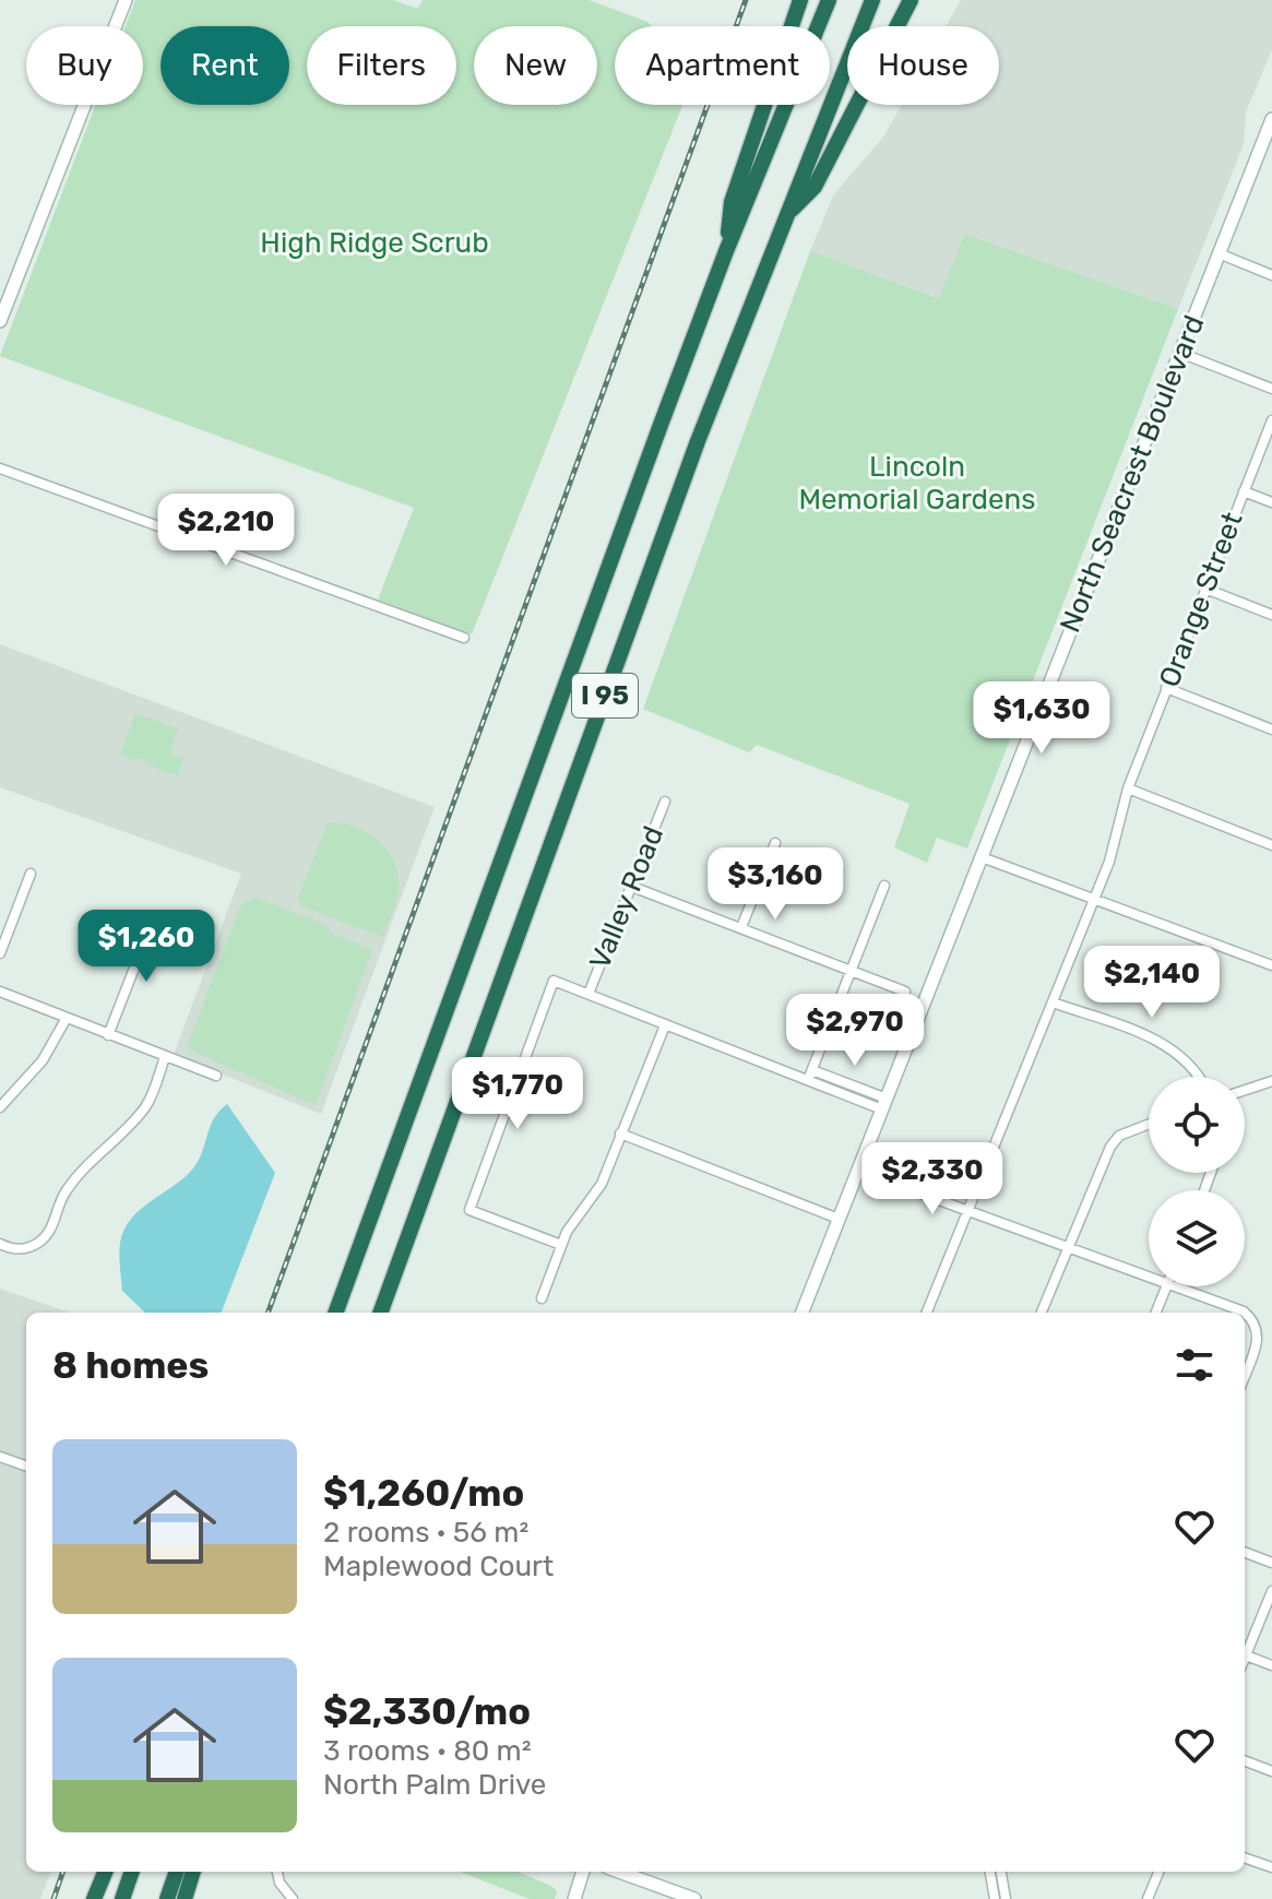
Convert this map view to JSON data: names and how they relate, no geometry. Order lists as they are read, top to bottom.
{
  "streets": {
    "highway": ["I 95"],
    "street": ["North Seacrest Boulevard", "Orange Street", "Valley Road"]
  },
  "parks": ["High Ridge Scrub", "Lincoln Memorial Gardens"],
  "page": {
    "chip": [
      "Buy",
      "Rent",
      "Filters",
      "New",
      "Apartment",
      "House"
    ],
    "price": [
      "$2,210",
      "$1,630",
      "$3,160",
      "$1,260",
      "$2,140",
      "$2,970",
      "$1,770",
      "$2,330"
    ],
    "heading": "8 homes",
    "list": [
      {
        "name": "$1,260/mo",
        "note": "2 rooms · 56 m² · Maplewood Court"
      },
      {
        "name": "$2,330/mo",
        "note": "3 rooms · 80 m² · North Palm Drive"
      }
    ]
  }
}
